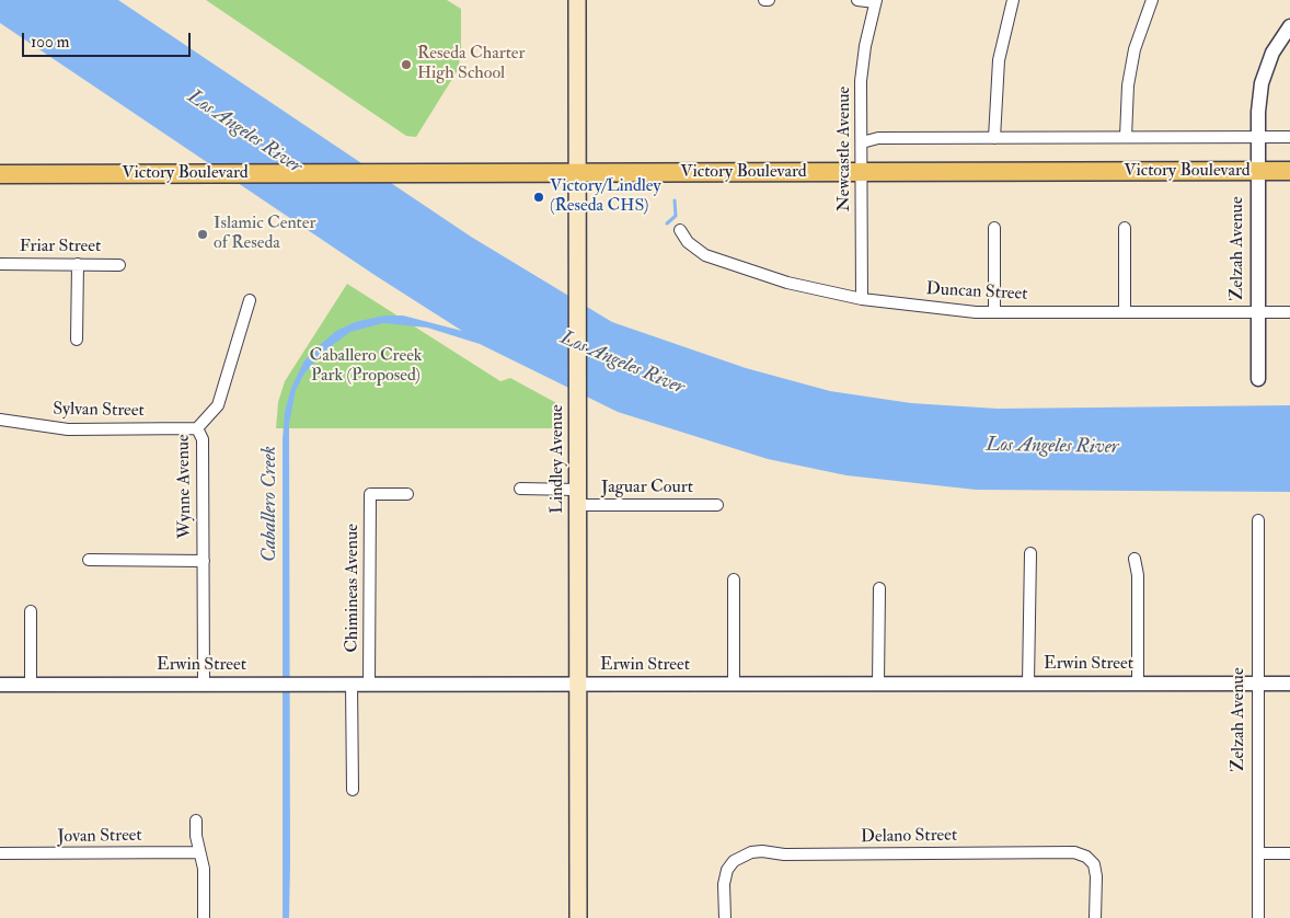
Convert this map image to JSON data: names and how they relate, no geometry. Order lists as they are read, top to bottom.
{
  "streets": {
    "main road": ["Victory Boulevard", "Lindley Avenue"],
    "street": [
      "Newcastle Avenue",
      "Friar Street",
      "Zelzah Avenue",
      "Duncan Street",
      "Sylvan Street",
      "Wynne Avenue",
      "Jaguar Court",
      "Chimineas Avenue",
      "Erwin Street",
      "Jovan Street",
      "Delano Street"
    ]
  },
  "crossings": [
    ["Newcastle Avenue", "Victory Boulevard"],
    ["Newcastle Avenue", "Duncan Street"],
    ["Victory Boulevard", "Zelzah Avenue"],
    ["Victory Boulevard", "Lindley Avenue"],
    ["Zelzah Avenue", "Duncan Street"],
    ["Zelzah Avenue", "Erwin Street"],
    ["Sylvan Street", "Wynne Avenue"],
    ["Lindley Avenue", "Jaguar Court"],
    ["Lindley Avenue", "Erwin Street"],
    ["Wynne Avenue", "Erwin Street"],
    ["Chimineas Avenue", "Erwin Street"]
  ],
  "water": ["Los Angeles River", "Caballero Creek"],
  "parks": ["Caballero Creek Park (Proposed)"],
  "places": ["Reseda Charter High School", "Victory/Lindley (Reseda CHS)", "Islamic Center of Reseda"],
  "scale_bar": "100 m"
}
